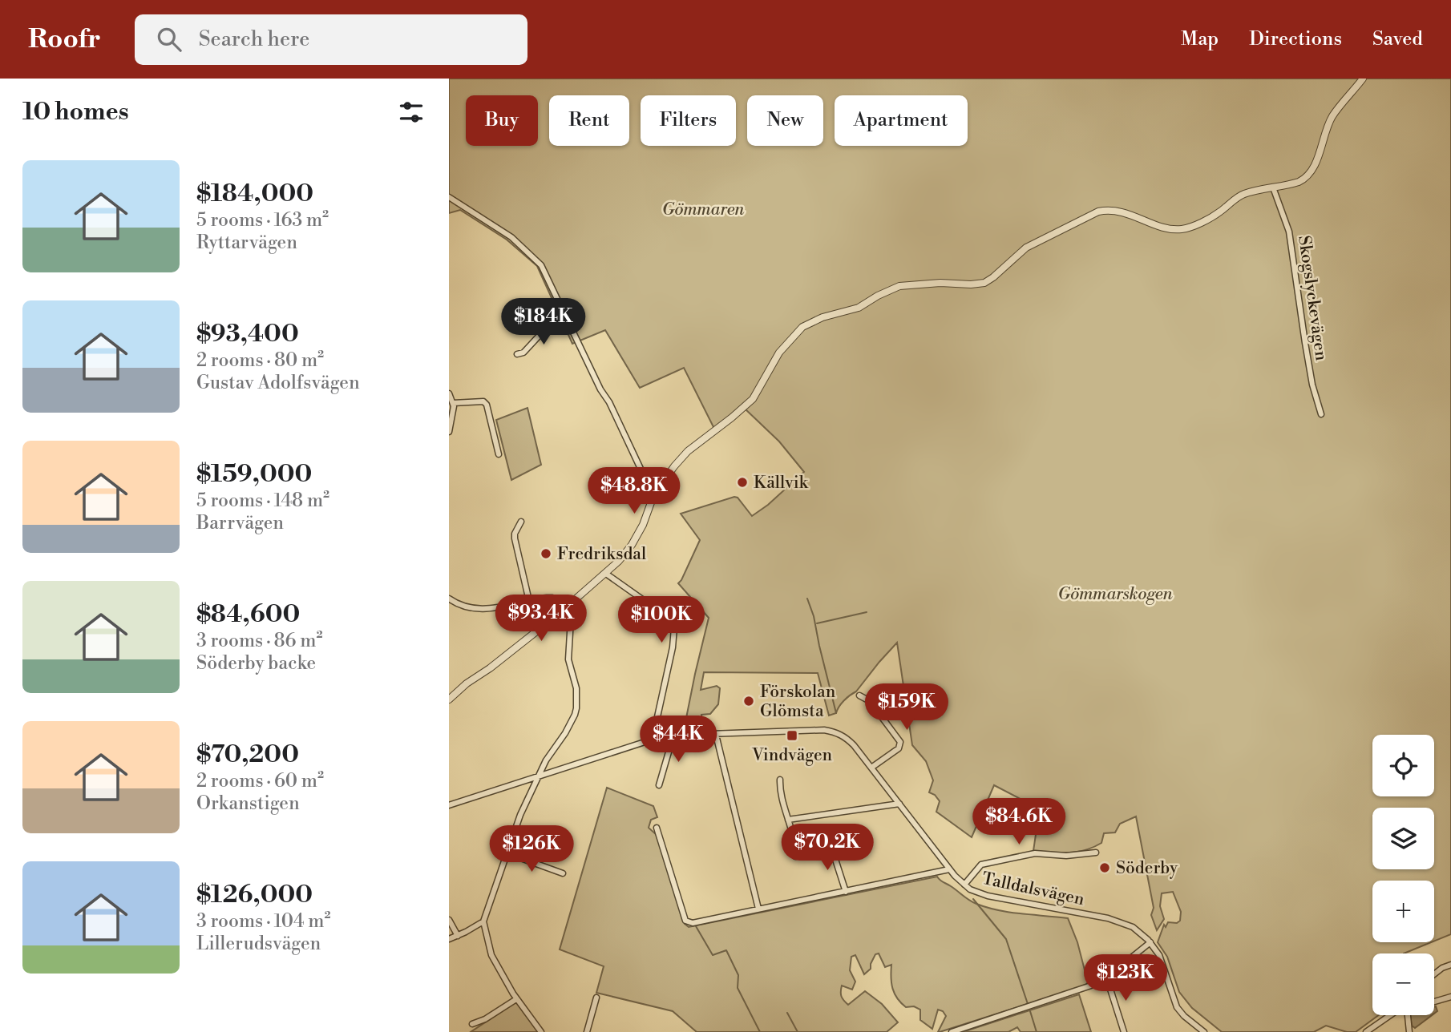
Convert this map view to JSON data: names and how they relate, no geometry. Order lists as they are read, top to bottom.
{
  "streets": {
    "street": ["Skogslyckevägen", "Talldalsvägen"]
  },
  "parks": ["Gömmaren", "Gömmarskogen"],
  "places": {
    "other": [
      "Källvik",
      "Fredriksdal",
      "Förskolan Glömsta",
      "Söderby"
    ],
    "transit": ["Vindvägen"]
  },
  "page": {
    "header": "Roofr",
    "search": "Search here",
    "nav": ["Map", "Directions", "Saved"],
    "heading": "10 homes",
    "chip": [
      "Buy",
      "Rent",
      "Filters",
      "New",
      "Apartment"
    ],
    "list": [
      {
        "name": "$184,000",
        "note": "5 rooms · 163 m² · Ryttarvägen"
      },
      {
        "name": "$93,400",
        "note": "2 rooms · 80 m² · Gustav Adolfsvägen"
      },
      {
        "name": "$159,000",
        "note": "5 rooms · 148 m² · Barrvägen"
      },
      {
        "name": "$84,600",
        "note": "3 rooms · 86 m² · Söderby backe"
      },
      {
        "name": "$70,200",
        "note": "2 rooms · 60 m² · Orkanstigen"
      },
      {
        "name": "$126,000",
        "note": "3 rooms · 104 m² · Lillerudsvägen"
      }
    ],
    "price": [
      "$184K",
      "$48.8K",
      "$93.4K",
      "$100K",
      "$159K",
      "$44K",
      "$84.6K",
      "$70.2K",
      "$126K",
      "$123K"
    ],
    "map_buttons": ["+", "−"]
  }
}
